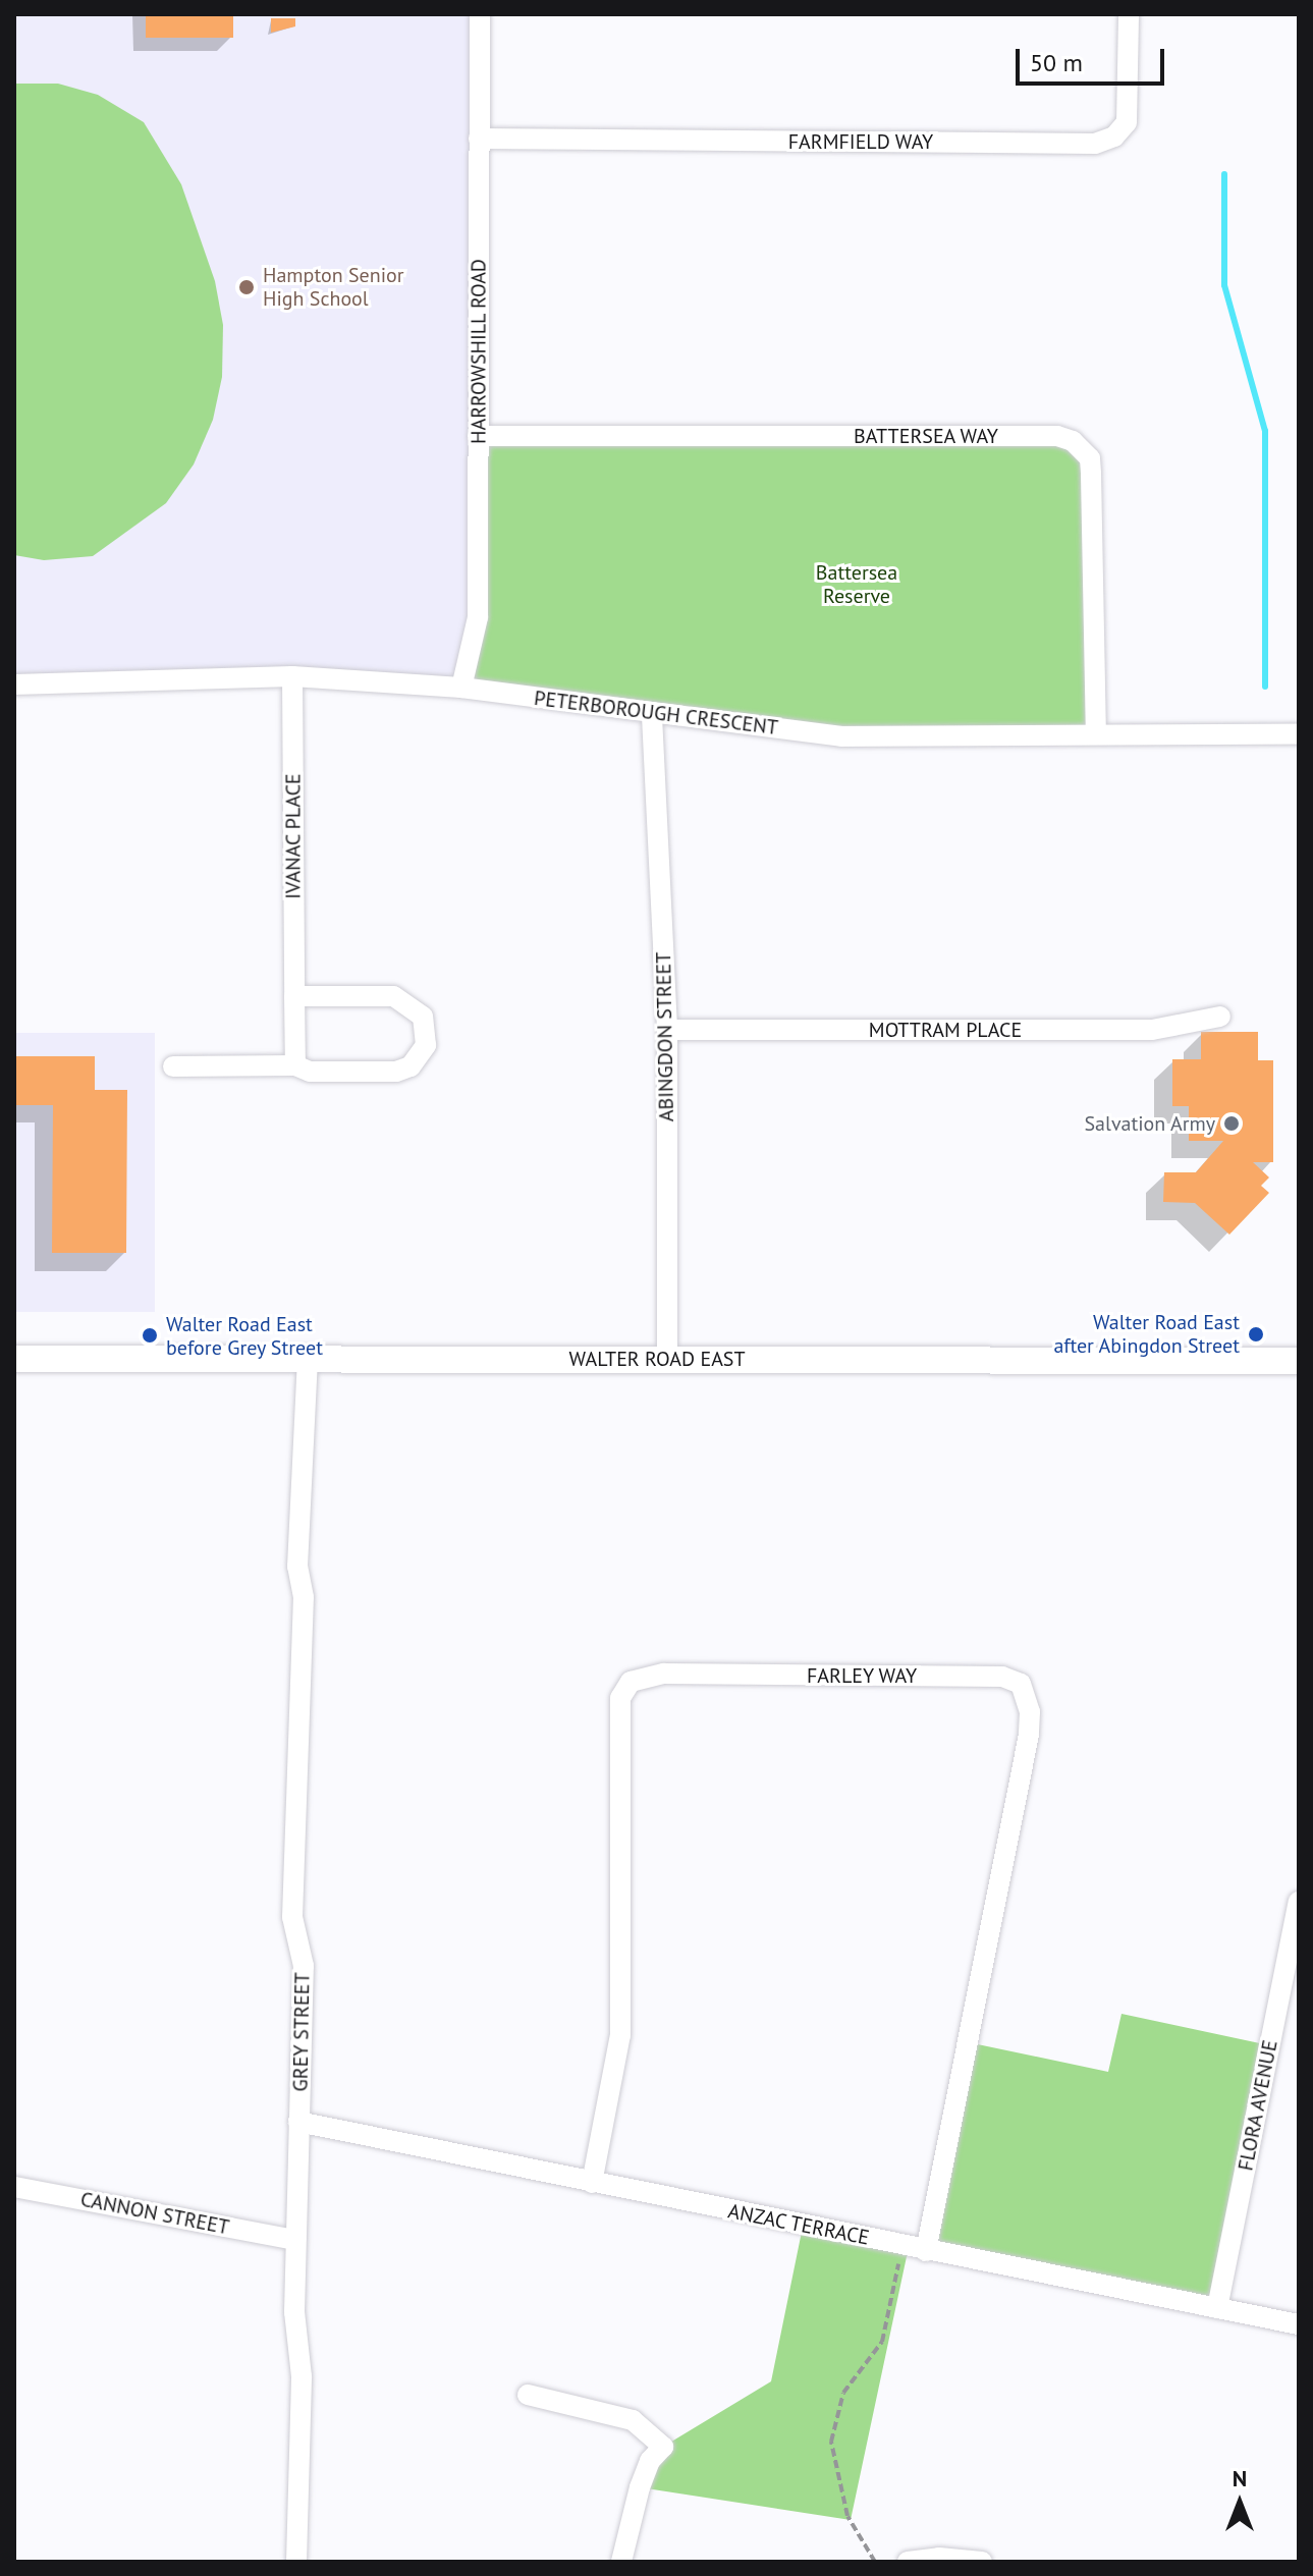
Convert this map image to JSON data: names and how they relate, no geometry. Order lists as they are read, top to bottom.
{
  "streets": {
    "main road": ["WALTER ROAD EAST"],
    "street": [
      "FARMFIELD WAY",
      "HARROWSHILL ROAD",
      "BATTERSEA WAY",
      "PETERBOROUGH CRESCENT",
      "IVANAC PLACE",
      "MOTTRAM PLACE",
      "ABINGDON STREET",
      "FARLEY WAY",
      "GREY STREET",
      "FLORA AVENUE",
      "CANNON STREET",
      "ANZAC TERRACE"
    ]
  },
  "crossings": [
    ["FARMFIELD WAY", "HARROWSHILL ROAD"],
    ["HARROWSHILL ROAD", "BATTERSEA WAY"],
    ["HARROWSHILL ROAD", "PETERBOROUGH CRESCENT"],
    ["BATTERSEA WAY", "PETERBOROUGH CRESCENT"],
    ["PETERBOROUGH CRESCENT", "IVANAC PLACE"],
    ["PETERBOROUGH CRESCENT", "ABINGDON STREET"],
    ["MOTTRAM PLACE", "ABINGDON STREET"],
    ["ABINGDON STREET", "WALTER ROAD EAST"],
    ["WALTER ROAD EAST", "GREY STREET"],
    ["FARLEY WAY", "ANZAC TERRACE"],
    ["GREY STREET", "CANNON STREET"],
    ["GREY STREET", "ANZAC TERRACE"],
    ["FLORA AVENUE", "ANZAC TERRACE"]
  ],
  "parks": ["Battersea Reserve"],
  "places": [
    "Hampton Senior High School",
    "Salvation Army",
    "Walter Road East after Abingdon Street",
    "Walter Road East before Grey Street"
  ],
  "scale_bar": "50 m",
  "north": "top"
}
